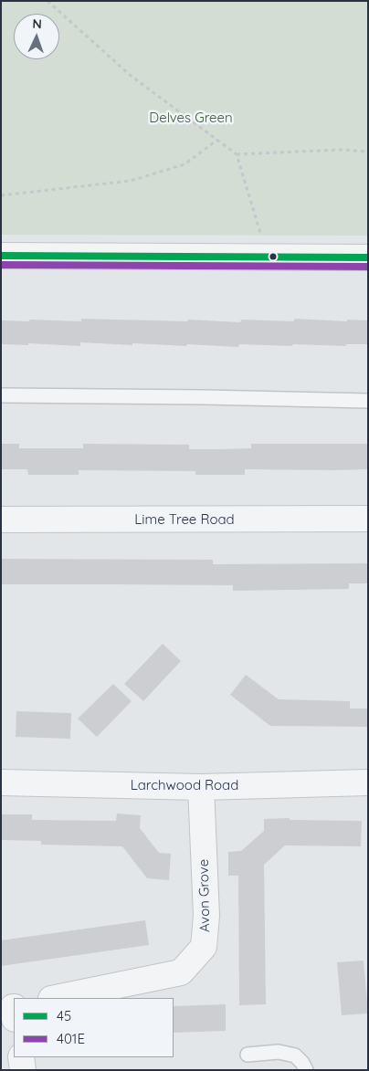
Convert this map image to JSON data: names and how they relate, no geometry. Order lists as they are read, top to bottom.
{
  "streets": {
    "street": ["Lime Tree Road", "Larchwood Road", "Avon Grove"]
  },
  "crossings": [
    ["Larchwood Road", "Avon Grove"]
  ],
  "parks": ["Delves Green"],
  "lines": ["transit line 45", "transit line 401E"],
  "legend": ["45", "401E"],
  "north": "top"
}
